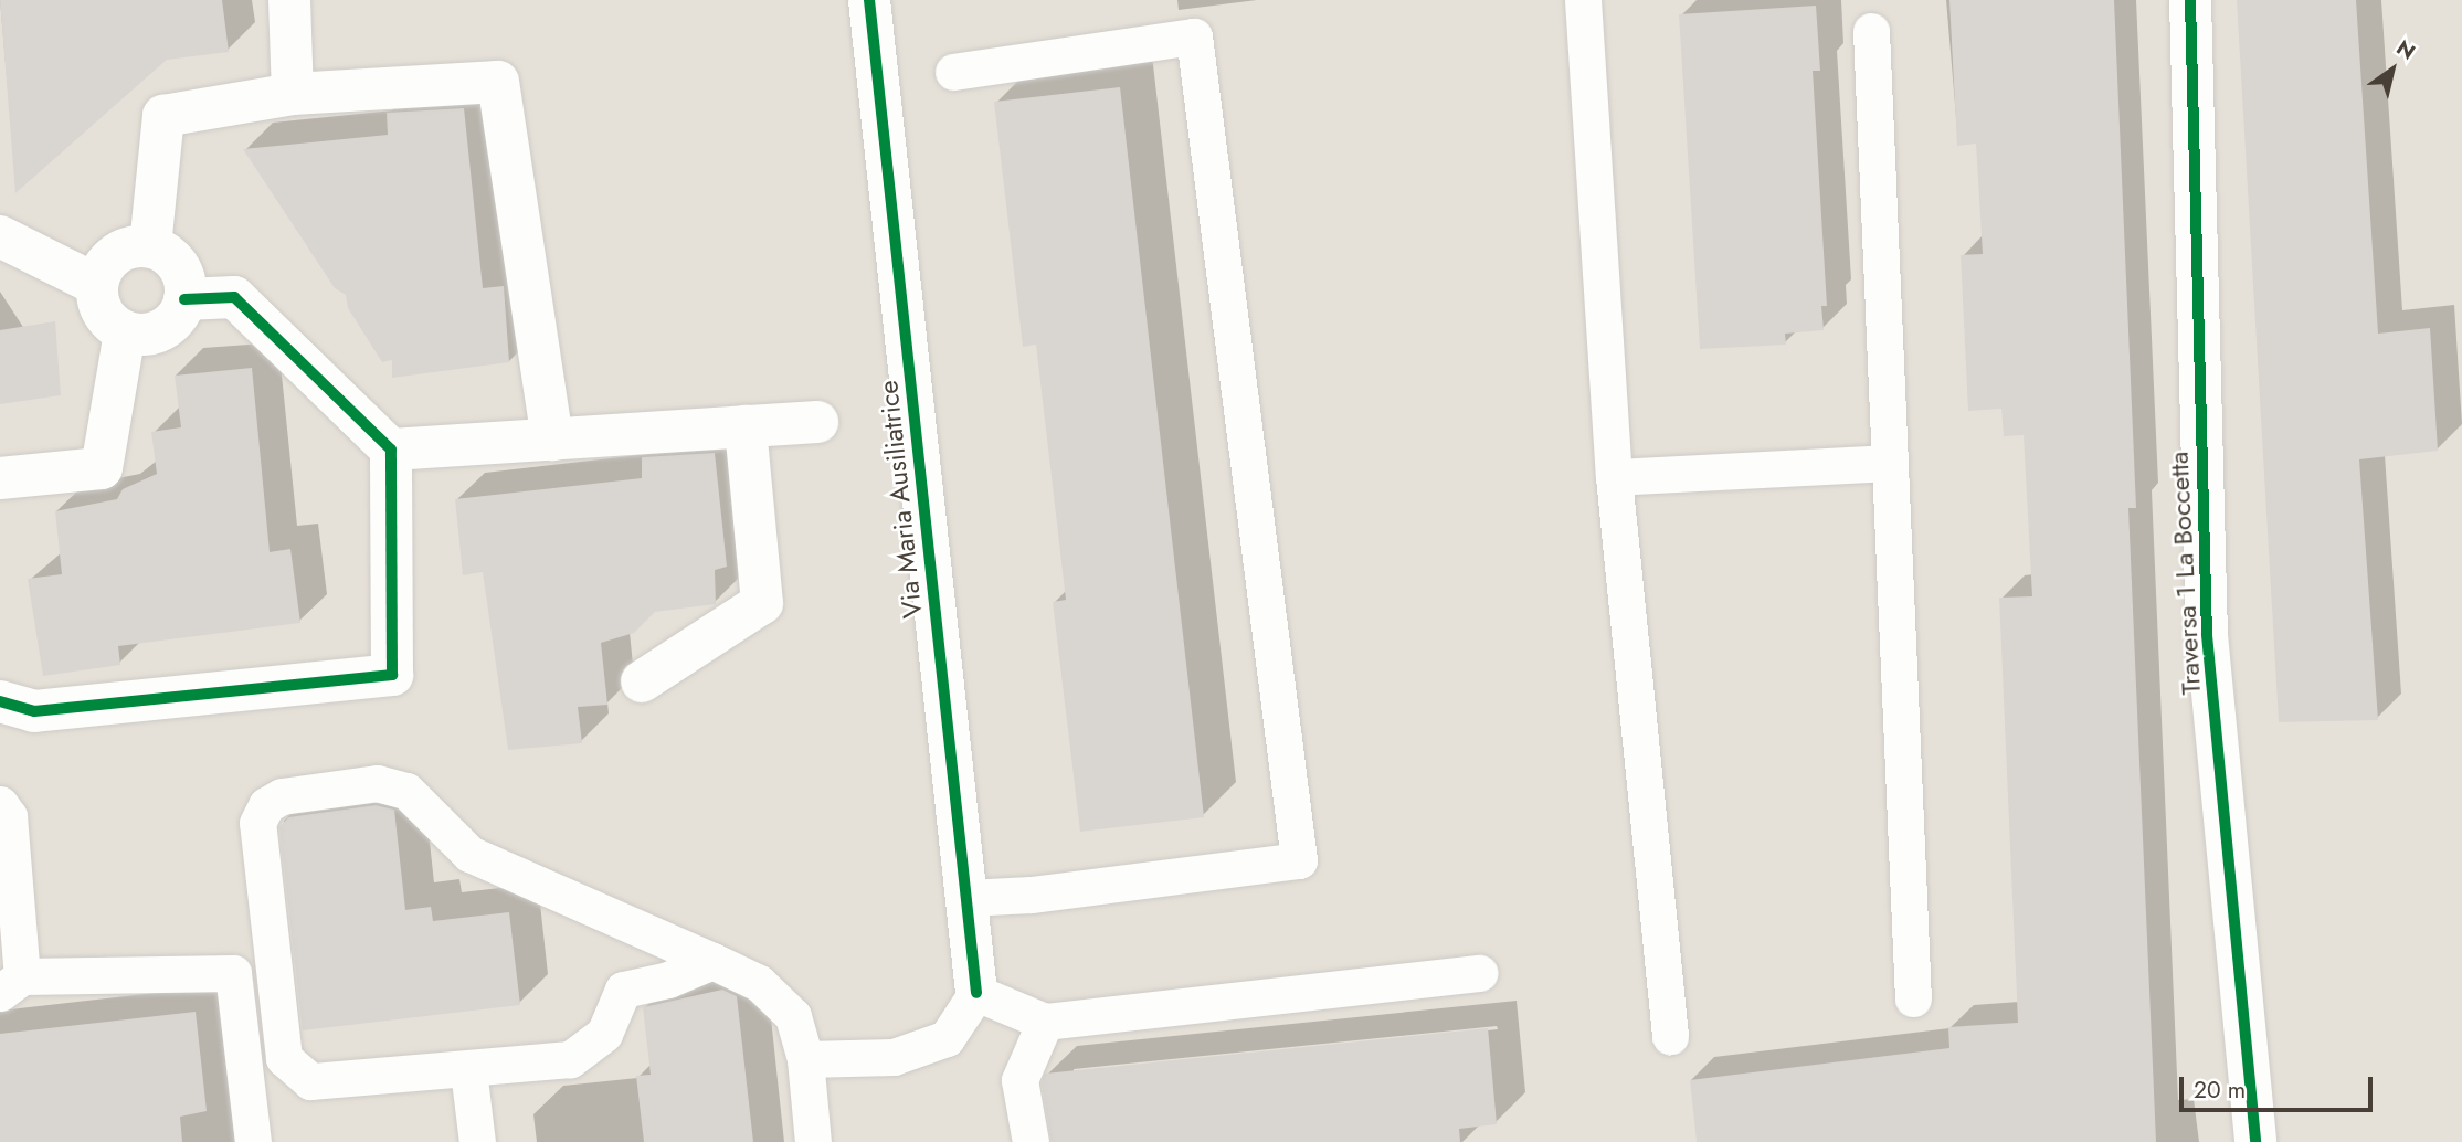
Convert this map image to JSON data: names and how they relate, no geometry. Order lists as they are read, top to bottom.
{
  "streets": {
    "street": ["Via Maria Ausiliatrice", "Traversa 1 La Boccetta"]
  },
  "scale_bar": "20 m",
  "north": "top right"
}
